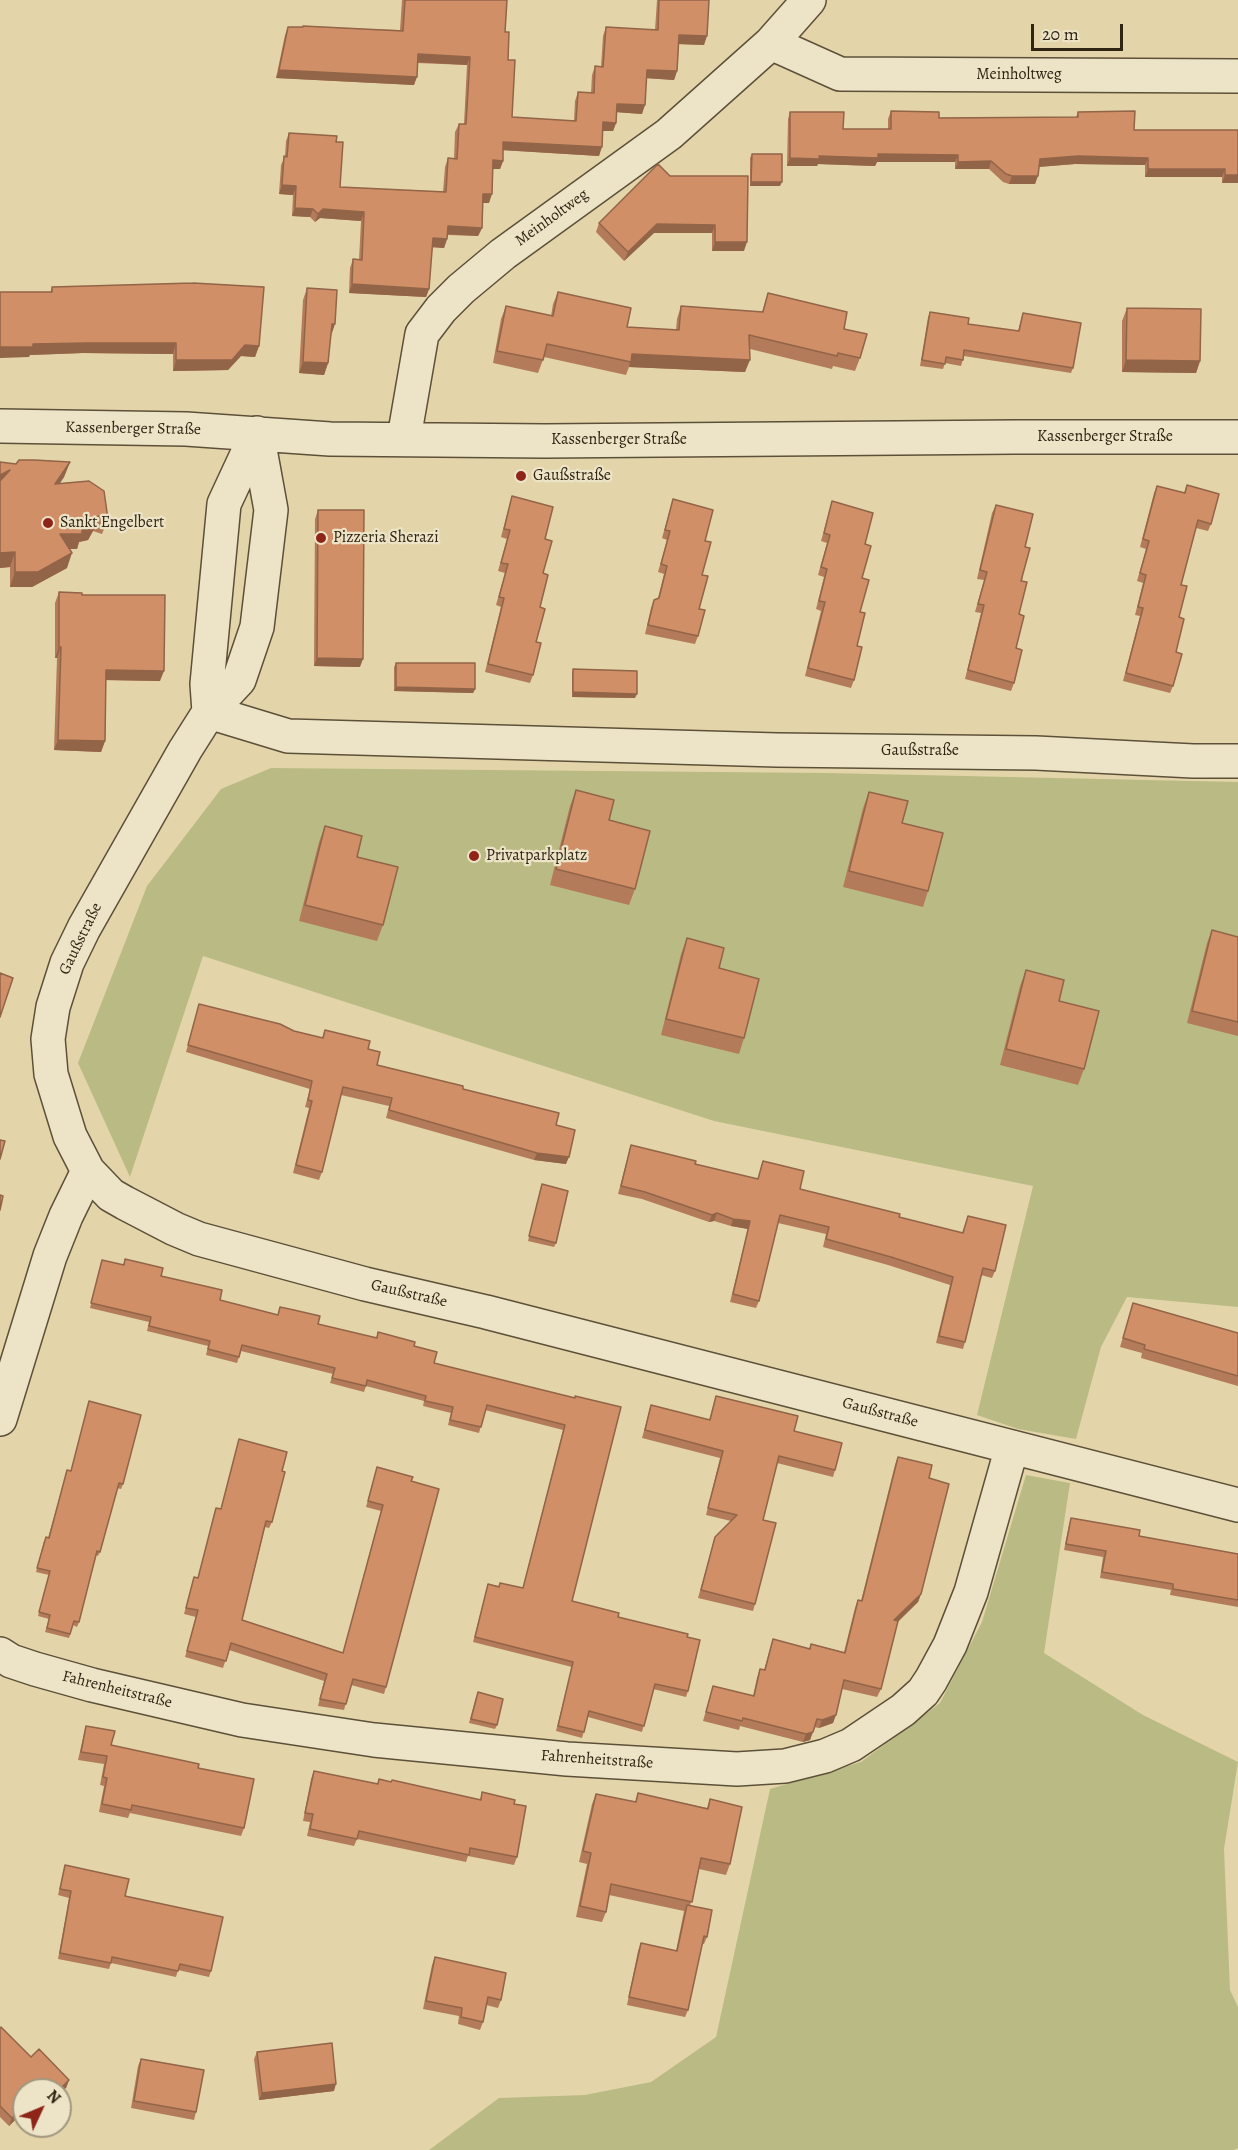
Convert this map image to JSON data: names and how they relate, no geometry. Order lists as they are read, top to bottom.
{
  "streets": {
    "street": [
      "Meinholtweg",
      "Kassenberger Straße",
      "Gaußstraße",
      "Fahrenheitstraße"
    ]
  },
  "crossings": [
    ["Meinholtweg", "Kassenberger Straße"],
    ["Kassenberger Straße", "Gaußstraße"],
    ["Gaußstraße", "Fahrenheitstraße"]
  ],
  "places": [
    "Gaußstraße",
    "Sankt Engelbert",
    "Pizzeria Sherazi",
    "Privatparkplatz"
  ],
  "scale_bar": "20 m",
  "north": "top right"
}
